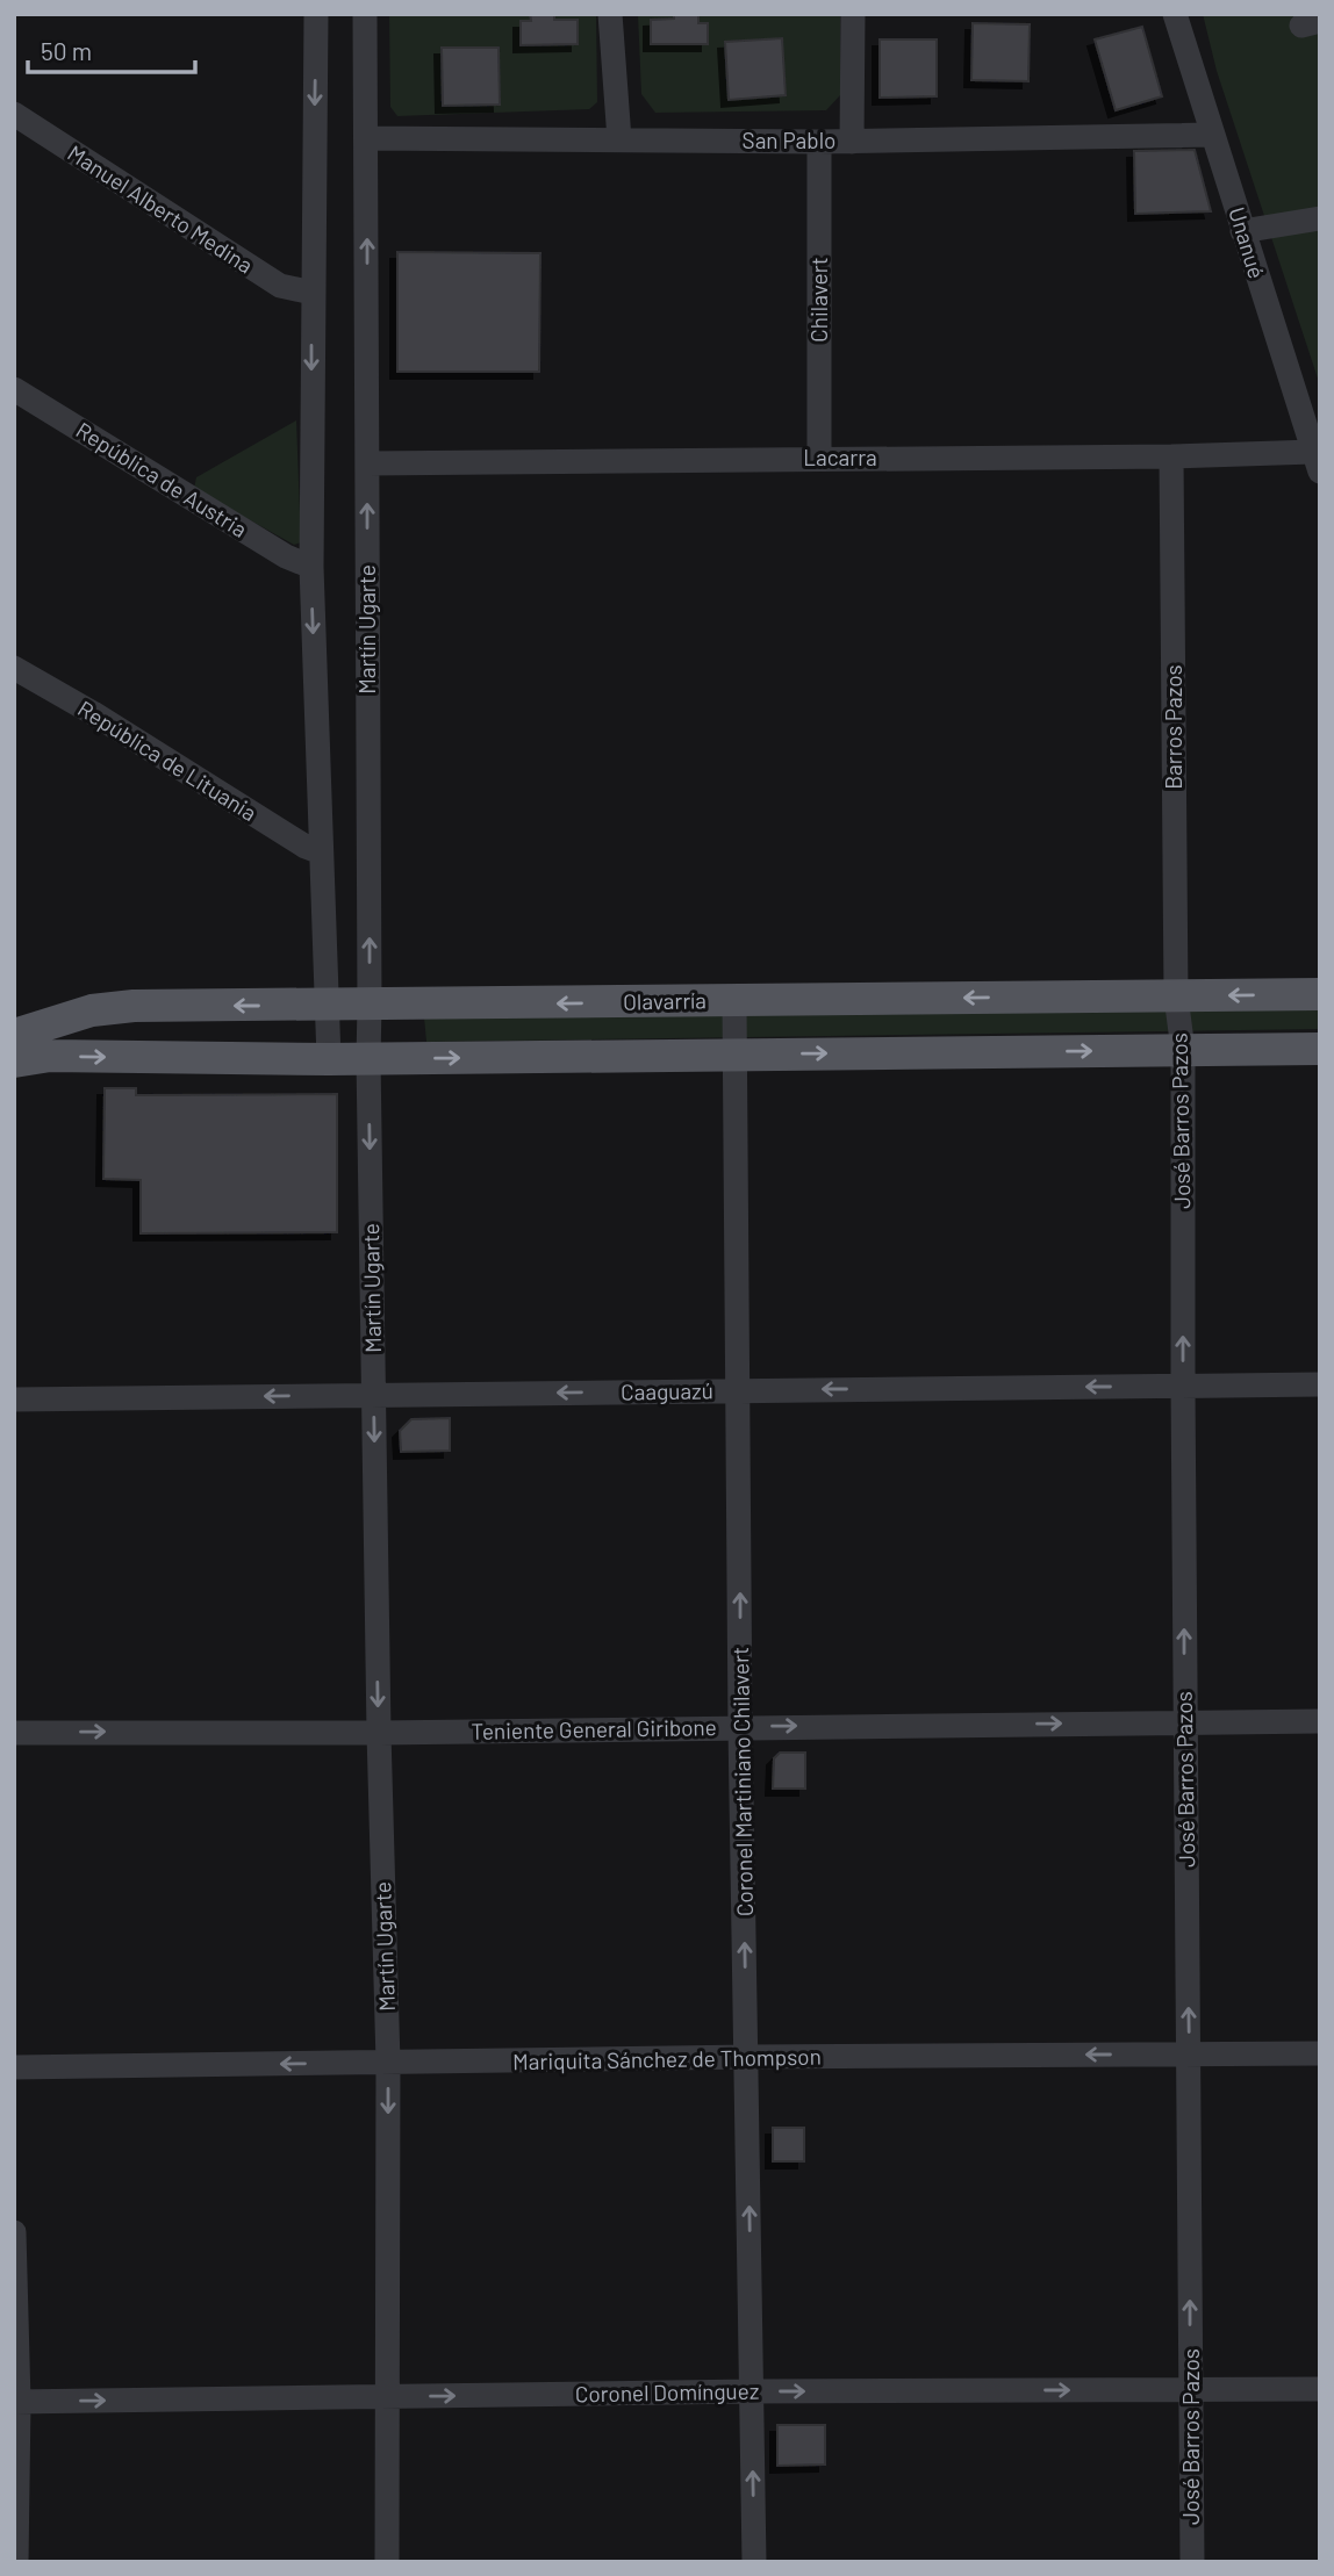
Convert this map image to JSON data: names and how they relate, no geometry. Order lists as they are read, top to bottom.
{
  "streets": {
    "main road": ["Olavarría"],
    "street": [
      "San Pablo",
      "Manuel Alberto Medina",
      "Unanué",
      "Chilavert",
      "Lacarra",
      "República de Austria",
      "Martín Ugarte",
      "Barros Pazos",
      "República de Lituania",
      "José Barros Pazos",
      "Caaguazú",
      "Teniente General Giribone",
      "Coronel Martiniano Chilavert",
      "Mariquita Sánchez de Thompson",
      "Coronel Domínguez"
    ]
  },
  "crossings": [
    ["San Pablo", "Unanué"],
    ["San Pablo", "Chilavert"],
    ["San Pablo", "Martín Ugarte"],
    ["Unanué", "Lacarra"],
    ["Chilavert", "Lacarra"],
    ["Lacarra", "Martín Ugarte"],
    ["Lacarra", "Barros Pazos"],
    ["Martín Ugarte", "Olavarría"],
    ["Martín Ugarte", "Caaguazú"],
    ["Martín Ugarte", "Teniente General Giribone"],
    ["Martín Ugarte", "Mariquita Sánchez de Thompson"],
    ["Martín Ugarte", "Coronel Domínguez"],
    ["Barros Pazos", "Olavarría"],
    ["Barros Pazos", "José Barros Pazos"],
    ["Olavarría", "José Barros Pazos"],
    ["Olavarría", "Coronel Martiniano Chilavert"],
    ["José Barros Pazos", "Caaguazú"],
    ["José Barros Pazos", "Teniente General Giribone"],
    ["José Barros Pazos", "Mariquita Sánchez de Thompson"],
    ["José Barros Pazos", "Coronel Domínguez"],
    ["Caaguazú", "Coronel Martiniano Chilavert"],
    ["Teniente General Giribone", "Coronel Martiniano Chilavert"],
    ["Coronel Martiniano Chilavert", "Mariquita Sánchez de Thompson"],
    ["Coronel Martiniano Chilavert", "Coronel Domínguez"]
  ],
  "one_way": [
    "José Barros Pazos",
    "Caaguazú",
    "Teniente General Giribone",
    "Coronel Martiniano Chilavert",
    "Mariquita Sánchez de Thompson",
    "Coronel Domínguez"
  ],
  "scale_bar": "50 m"
}
